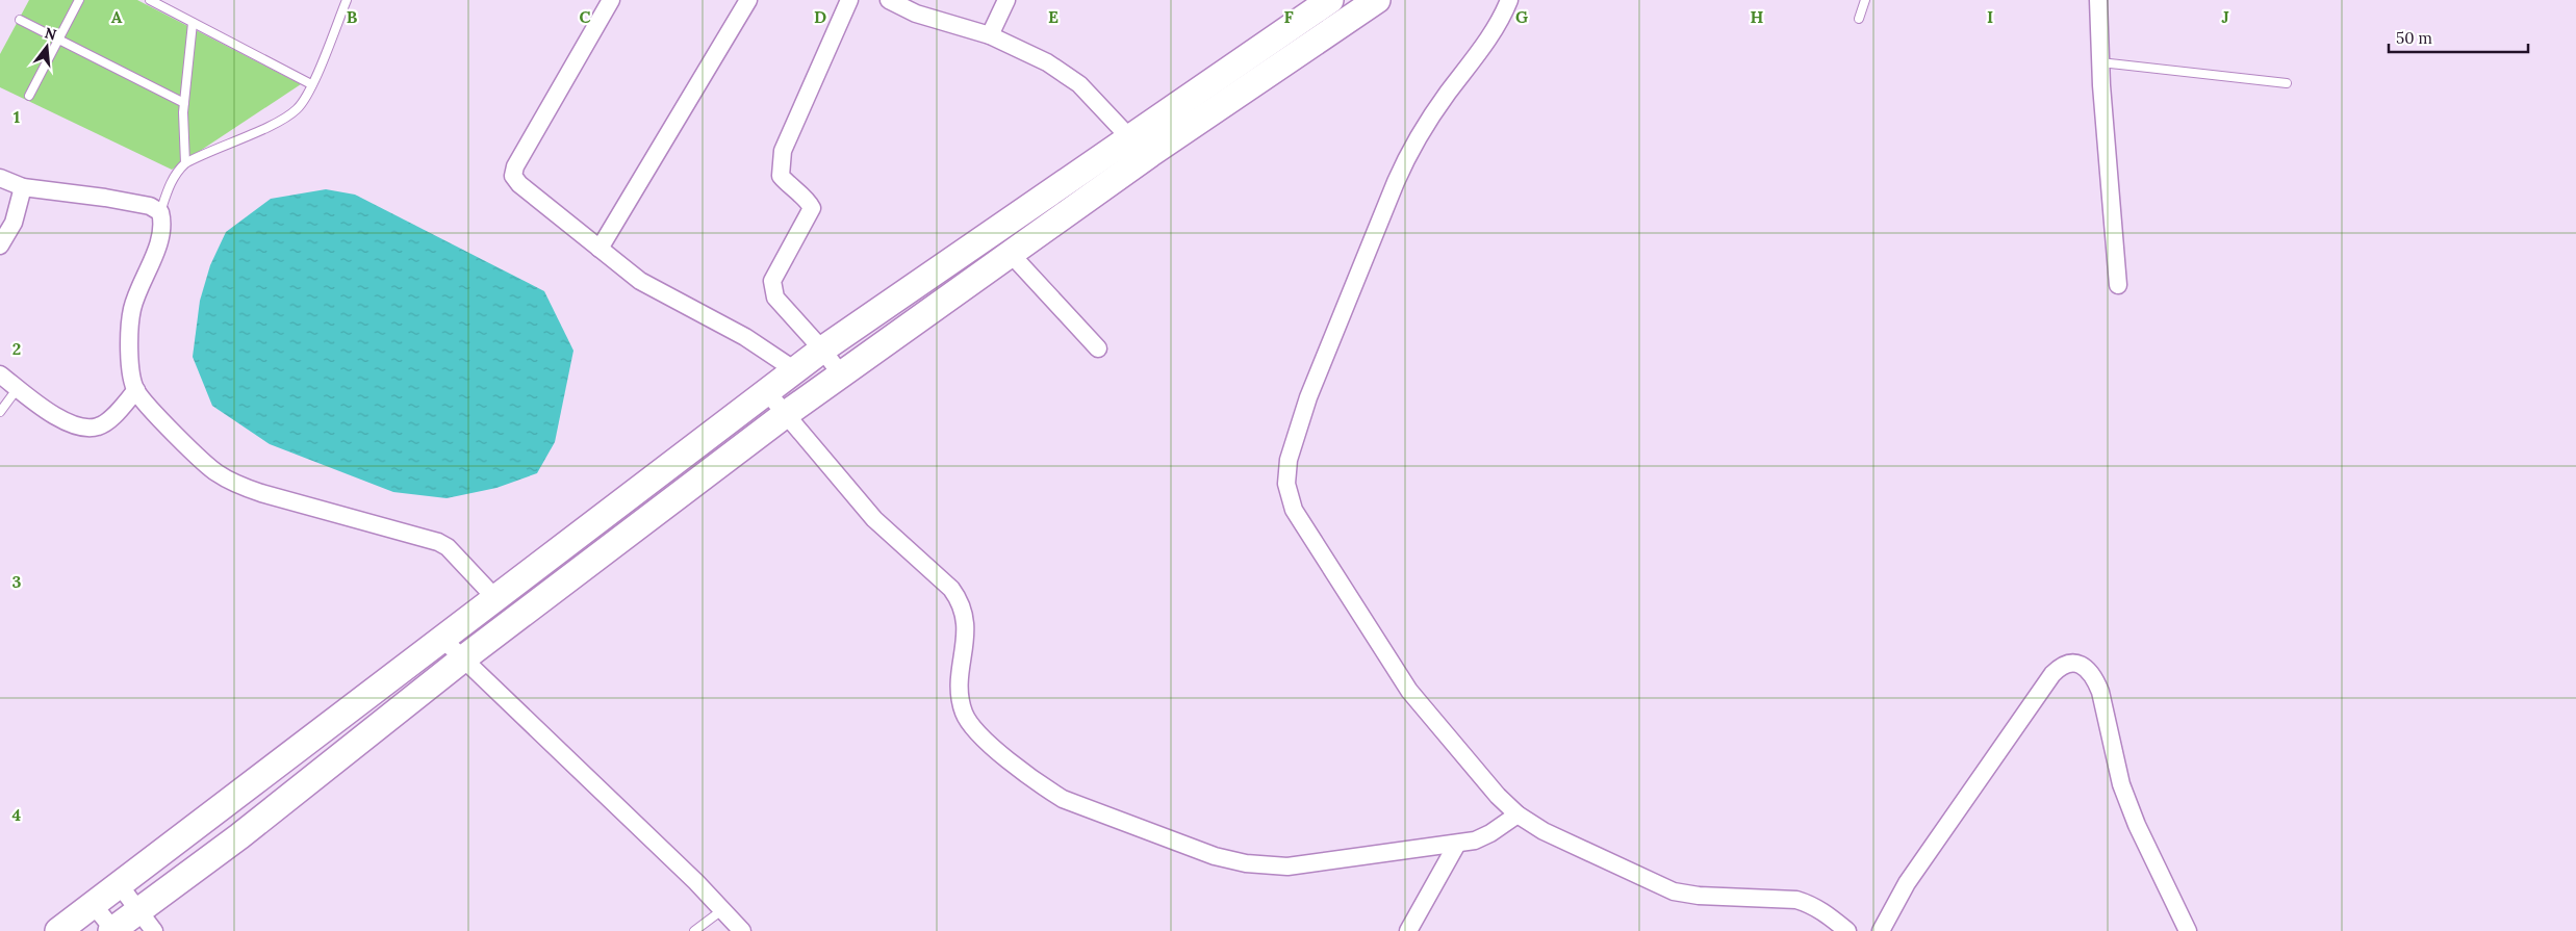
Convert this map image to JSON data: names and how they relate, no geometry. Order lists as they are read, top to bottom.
{
  "scale_bar": "50 m",
  "north": "top",
  "grid": {
    "columns": [
      "A",
      "B",
      "C",
      "D",
      "E",
      "F",
      "G",
      "H",
      "I",
      "J"
    ],
    "rows": [
      "1",
      "2",
      "3",
      "4"
    ]
  }
}
